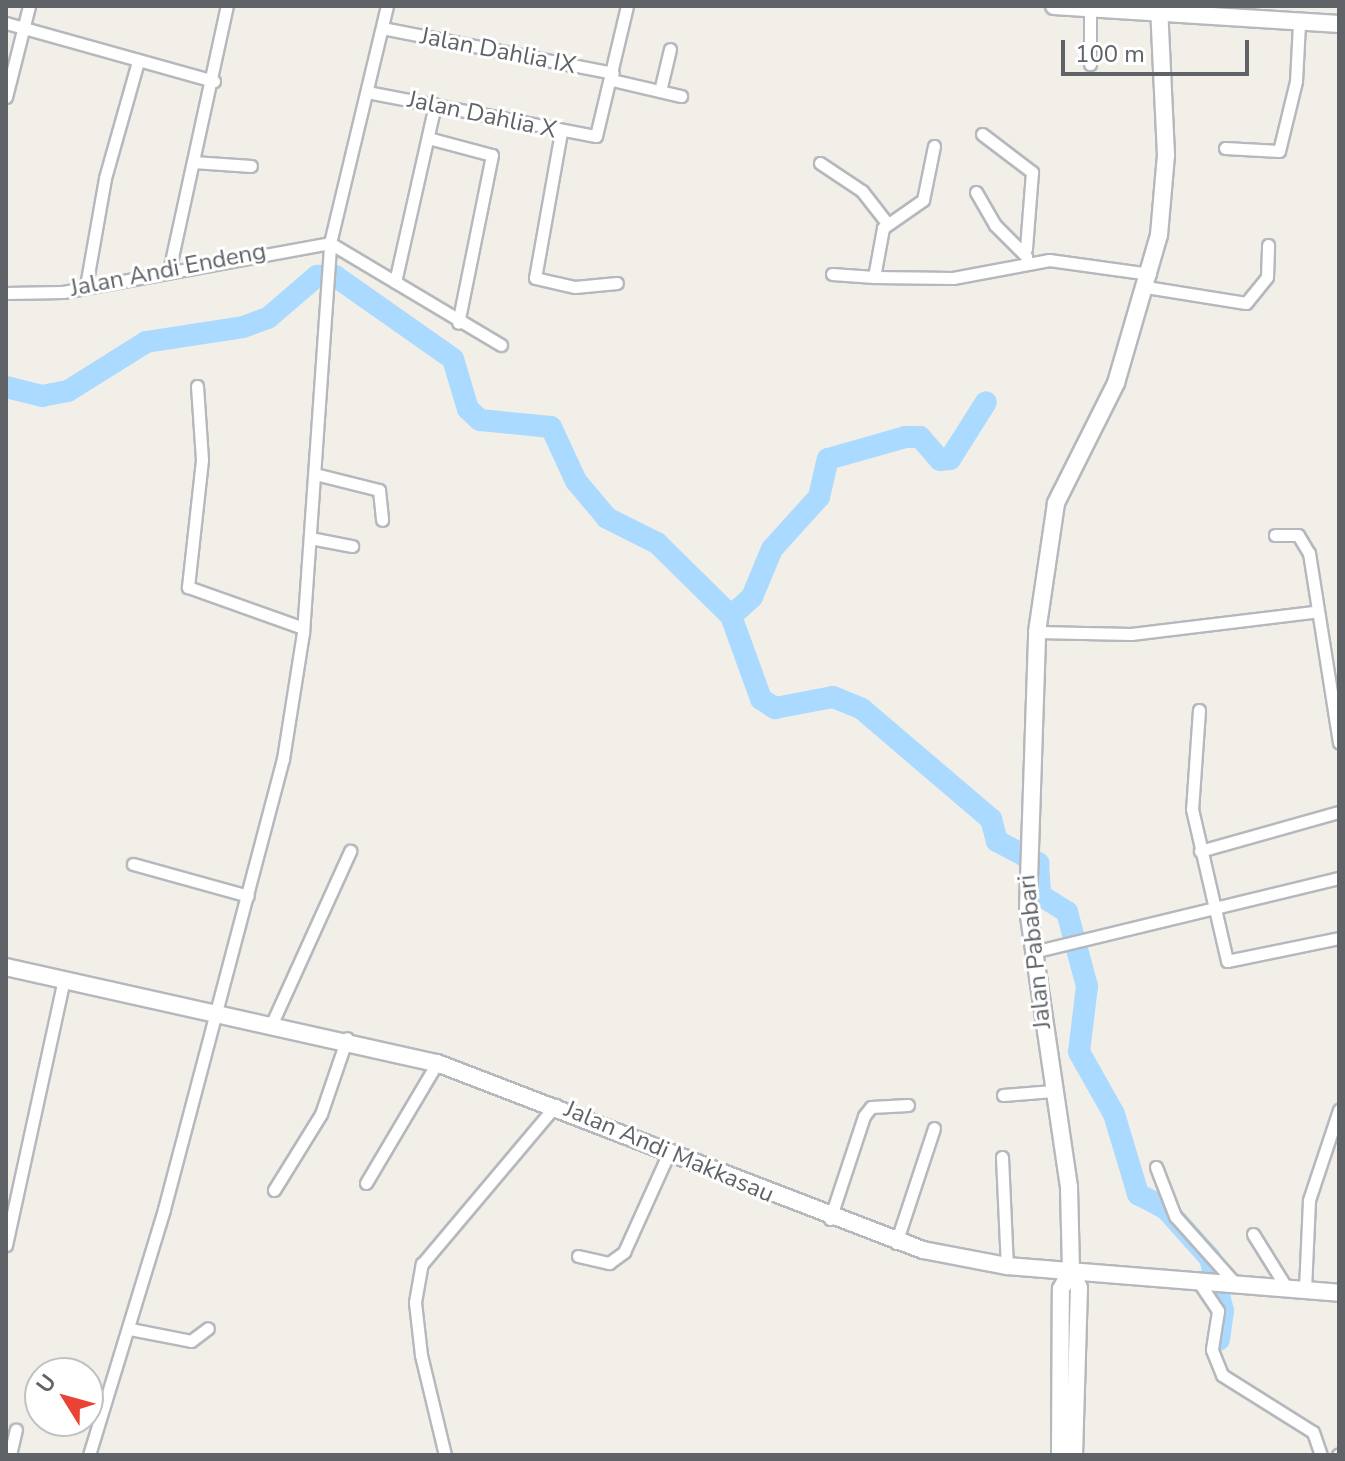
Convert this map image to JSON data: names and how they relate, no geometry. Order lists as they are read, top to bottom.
{
  "streets": {
    "street": [
      "Jalan Dahlia IX",
      "Jalan Dahlia X",
      "Jalan Andi Endeng",
      "Jalan Pababari",
      "Jalan Andi Makkasau"
    ]
  },
  "crossings": [
    ["Jalan Dahlia IX", "Jalan Dahlia X"],
    ["Jalan Pababari", "Jalan Andi Makkasau"]
  ],
  "scale_bar": "100 m",
  "north": "top left"
}
